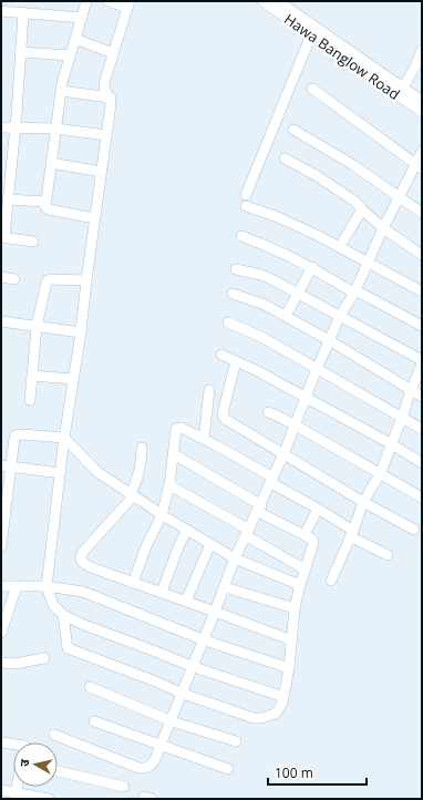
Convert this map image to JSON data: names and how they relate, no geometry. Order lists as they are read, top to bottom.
{
  "streets": {
    "street": ["Hawa Banglow Road"]
  },
  "scale_bar": "100 m",
  "north": "left"
}
